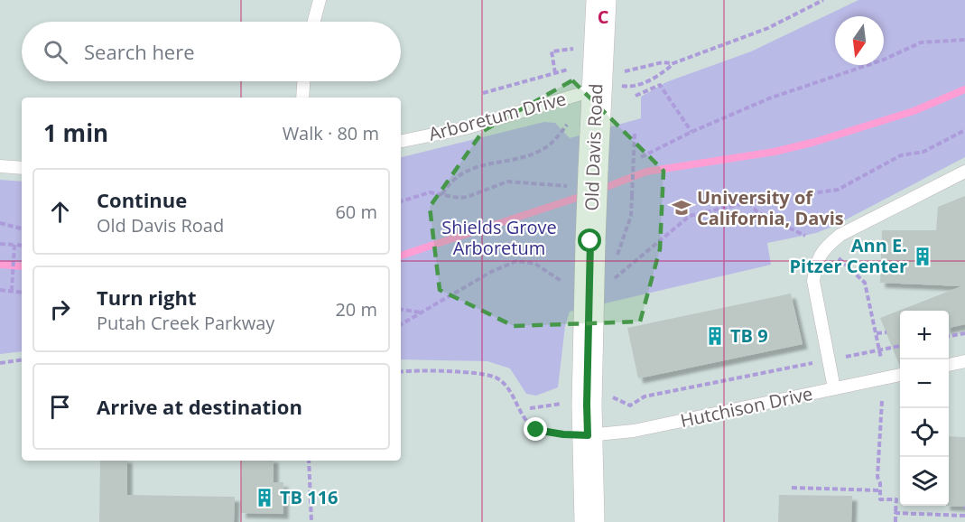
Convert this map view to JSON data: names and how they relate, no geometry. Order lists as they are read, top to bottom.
{
  "streets": {
    "street": ["Old Davis Road"],
    "lane": ["Arboretum Drive", "Hutchison Drive"]
  },
  "crossings": [
    ["Arboretum Drive", "Old Davis Road"],
    ["Old Davis Road", "Hutchison Drive"]
  ],
  "parks": ["Shields Grove Arboretum"],
  "places": {
    "school or university": ["University of California, Davis"],
    "building": ["Ann E. Pitzer Center", "TB 9", "TB 116"]
  },
  "north": "bottom",
  "page": {
    "search": "Search here",
    "heading": ["1 min", "Walk · 80 m"],
    "list": [
      ["Continue", "Old Davis Road", "60 m"],
      ["Turn right", "Putah Creek Parkway", "20 m"],
      "Arrive at destination"
    ],
    "map_buttons": ["+", "−"]
  },
  "grid": {
    "columns": ["C"]
  }
}
